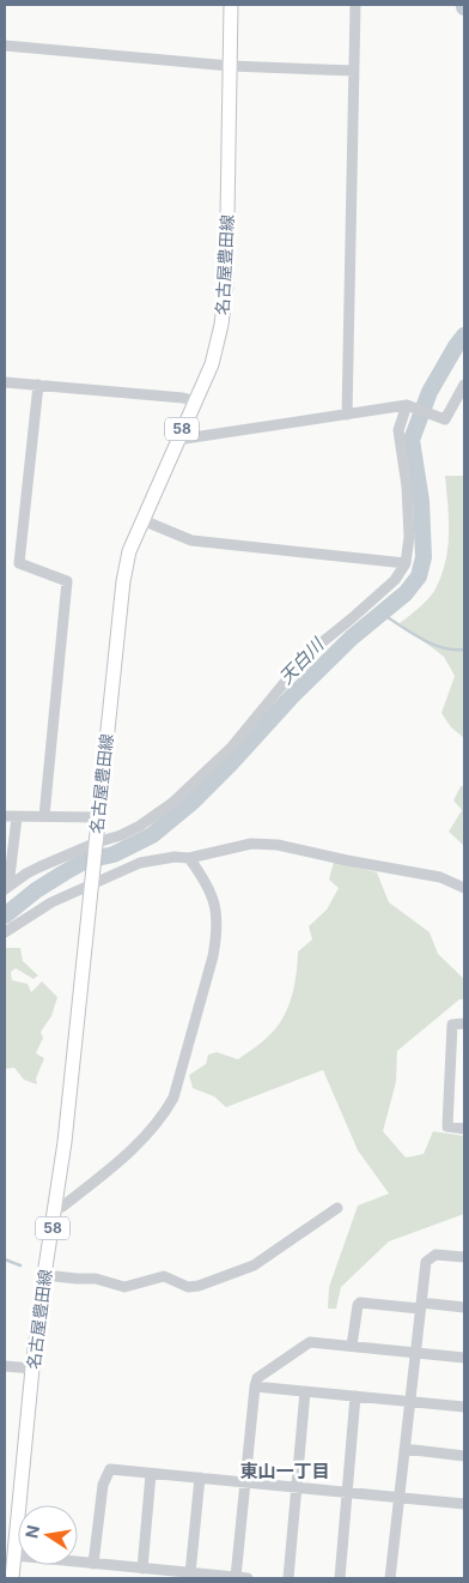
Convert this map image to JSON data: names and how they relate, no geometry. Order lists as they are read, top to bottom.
{
  "streets": {
    "main road": ["名古屋豊田線", "58"]
  },
  "districts": ["東山一丁目"],
  "water": ["天白川"],
  "north": "left"
}
